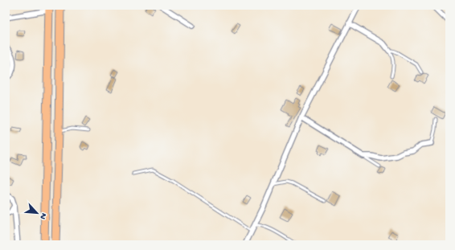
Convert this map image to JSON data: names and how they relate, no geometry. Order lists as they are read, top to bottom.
{
  "north": "bottom right"
}
